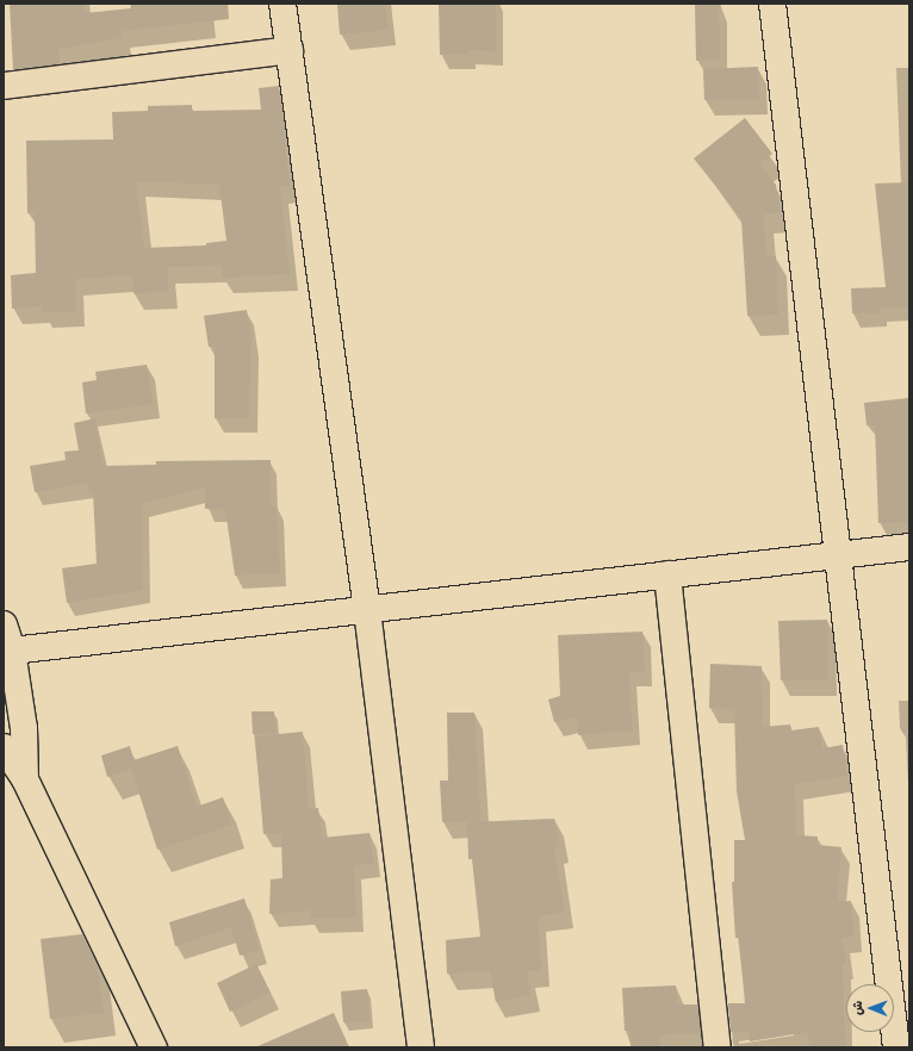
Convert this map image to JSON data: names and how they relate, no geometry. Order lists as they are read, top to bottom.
{
  "north": "left"
}
